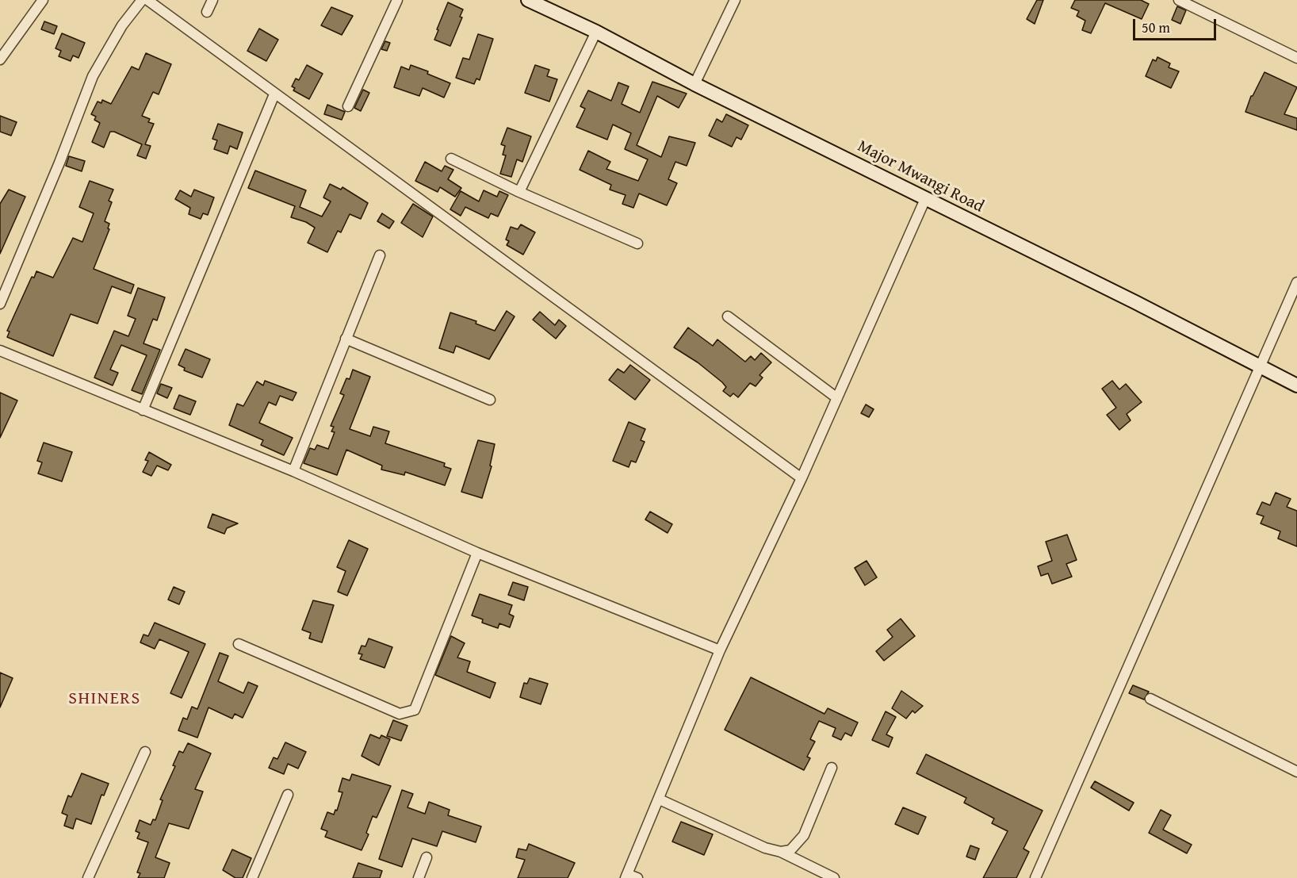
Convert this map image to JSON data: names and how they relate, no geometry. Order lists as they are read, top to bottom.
{
  "streets": {
    "street": ["Major Mwangi Road"]
  },
  "districts": ["SHINERS"],
  "scale_bar": "50 m"
}
